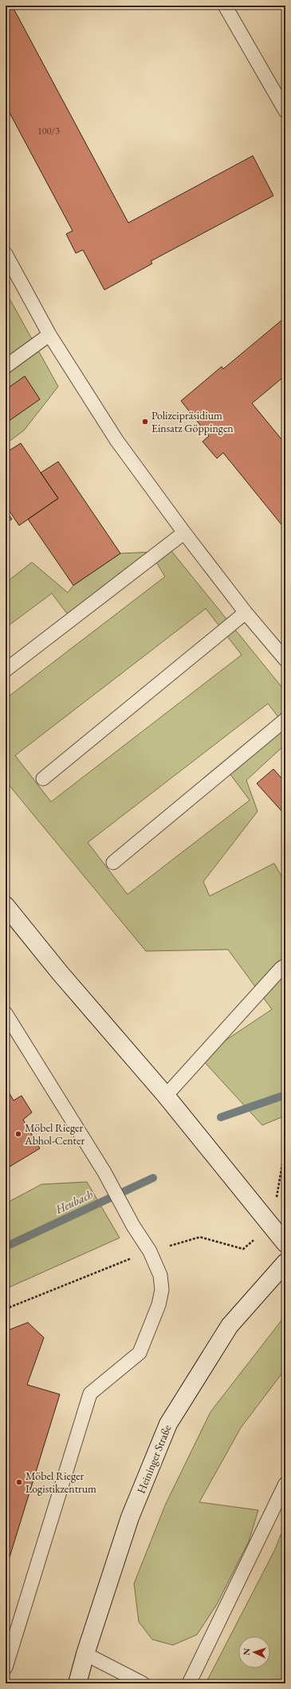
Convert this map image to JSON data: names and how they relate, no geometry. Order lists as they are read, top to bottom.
{
  "streets": {
    "main road": ["Heininger Straße"]
  },
  "water": ["Heubach"],
  "places": ["Polizeipräsidium Einsatz Göppingen", "Möbel Rieger Abhol-Center", "Möbel Rieger Logistikzentrum"],
  "house_numbers": ["100/3"],
  "north": "left"
}
